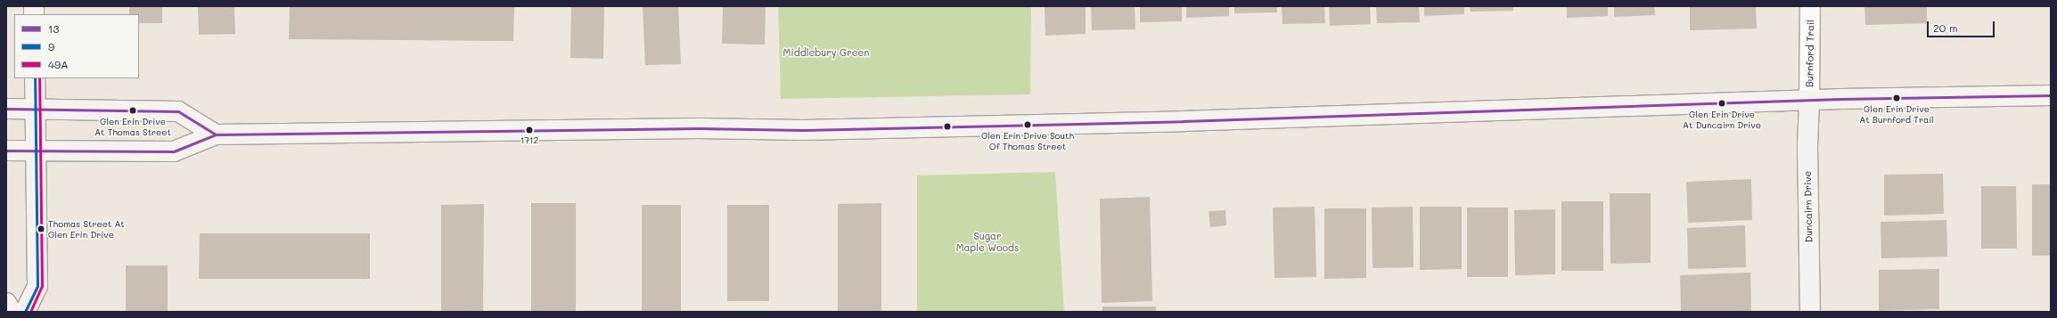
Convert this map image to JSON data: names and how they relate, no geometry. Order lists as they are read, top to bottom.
{
  "streets": {
    "street": ["Burnford Trail", "Duncairn Drive"]
  },
  "crossings": [
    ["Burnford Trail", "Duncairn Drive"]
  ],
  "parks": ["Middlebury Green", "Sugar Maple Woods"],
  "places": [
    "Glen Erin Drive At Burnford Trail",
    "Glen Erin Drive At Duncairn Drive",
    "Glen Erin Drive At Thomas Street",
    "Glen Erin Drive South Of Thomas Street",
    "1712",
    "Thomas Street At Glen Erin Drive"
  ],
  "lines": ["transit line 9", "transit line 49A", "transit line 13"],
  "legend": ["13", "9", "49A"],
  "scale_bar": "20 m"
}
